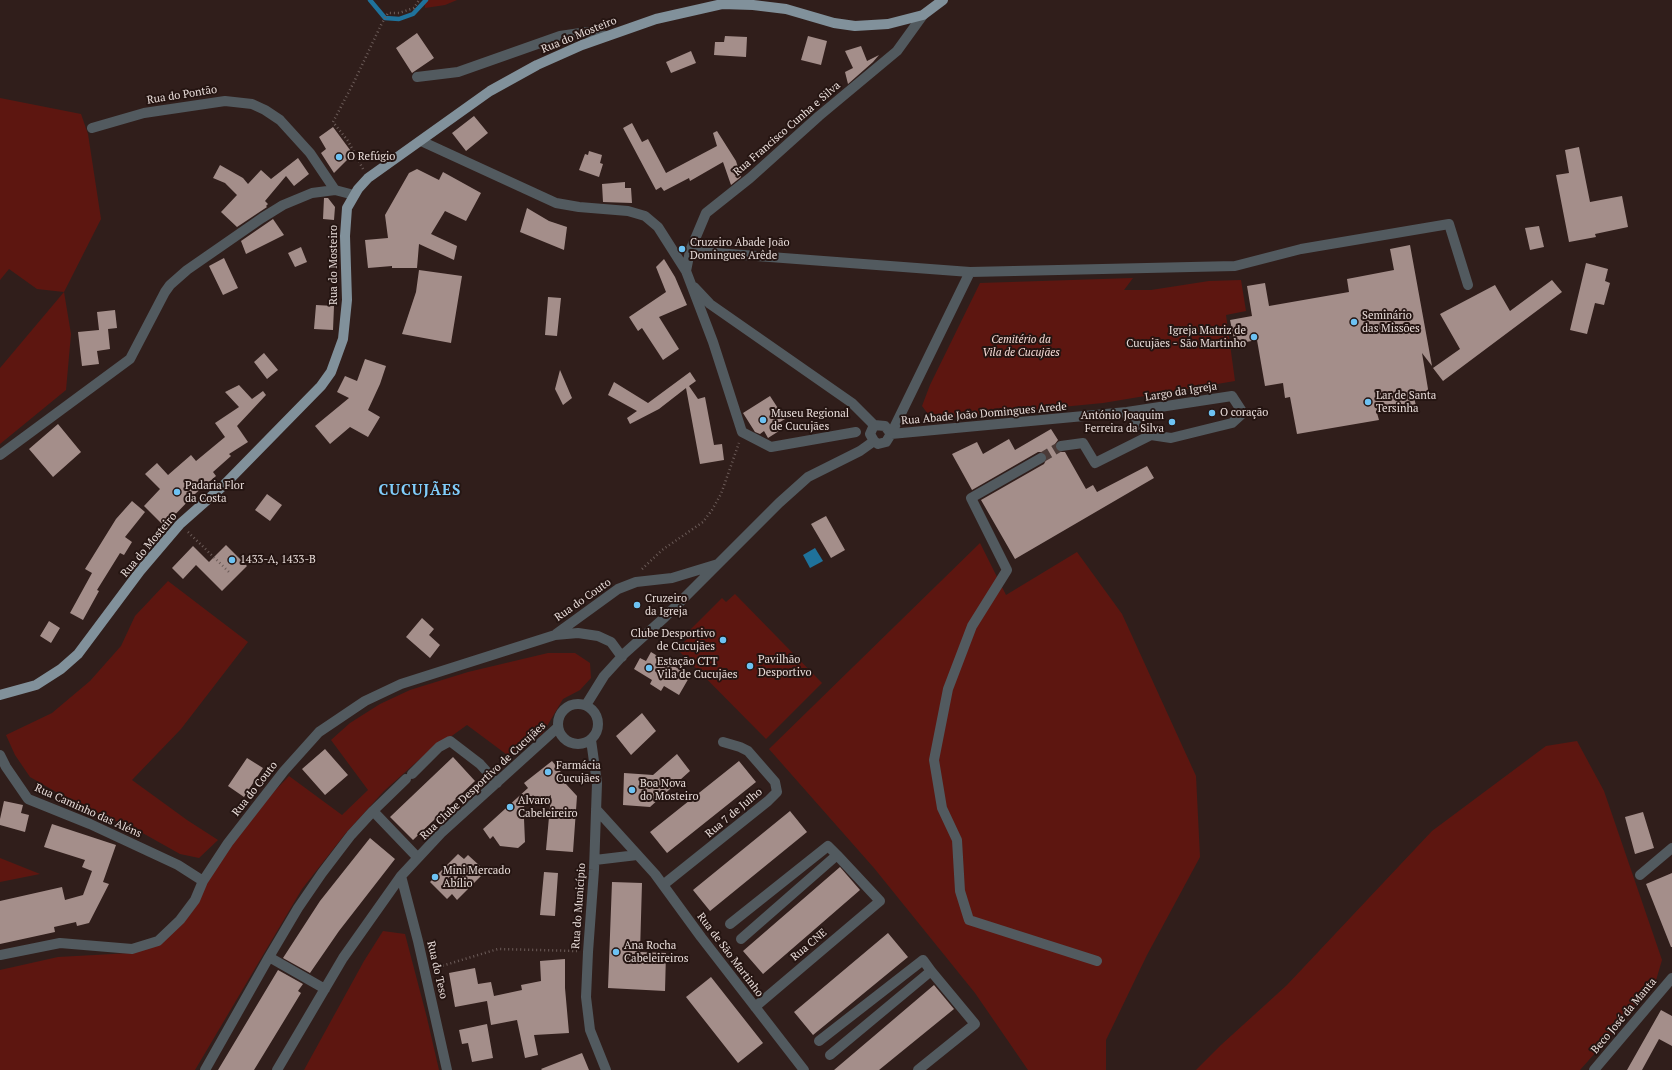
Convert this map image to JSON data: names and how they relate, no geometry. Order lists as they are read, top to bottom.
{
  "streets": {
    "main road": ["Rua do Mosteiro"],
    "street": [
      "Rua do Pontão",
      "Rua Francisco Cunha e Silva",
      "Largo da Igreja",
      "Rua Abade João Domingues Arede",
      "Rua do Couto",
      "Rua Clube Desportivo de Cucujães",
      "Rua Caminho das Aléns",
      "Rua 7 de Julho",
      "Rua do Município",
      "Rua CNE",
      "Rua de São Martinho",
      "Rua do Teso",
      "Beco José da Manta"
    ]
  },
  "crossings": [
    ["Rua do Mosteiro", "Rua Francisco Cunha e Silva"],
    ["Largo da Igreja", "Rua Abade João Domingues Arede"],
    ["Rua do Couto", "Rua Caminho das Aléns"],
    ["Rua Clube Desportivo de Cucujães", "Rua do Município"],
    ["Rua Clube Desportivo de Cucujães", "Rua do Teso"],
    ["Rua 7 de Julho", "Rua de São Martinho"],
    ["Rua do Município", "Rua de São Martinho"],
    ["Rua CNE", "Rua de São Martinho"]
  ],
  "districts": ["CUCUJÃES"],
  "parks": ["Cemitério da Vila de Cucujães"],
  "places": [
    "O Refúgio",
    "Cruzeiro Abade João Domingues Arêde",
    "Seminário das Missões",
    "Igreja Matriz de Cucujães - São Martinho",
    "Lar de Santa Tersinha",
    "O coração",
    "Museu Regional de Cucujães",
    "António Joaquim Ferreira da Silva",
    "Padaria Flor da Costa",
    "1433-A, 1433-B",
    "Cruzeiro da Igreja",
    "Clube Desportivo de Cucujães",
    "Pavilhão Desportivo",
    "Estação CTT Vila de Cucujães",
    "Farmácia Cucujães",
    "Boa Nova do Mosteiro",
    "Alvaro Cabeleireiro",
    "Mini Mercado Abílio",
    "Ana Rocha Cabeleireiros"
  ]
}
